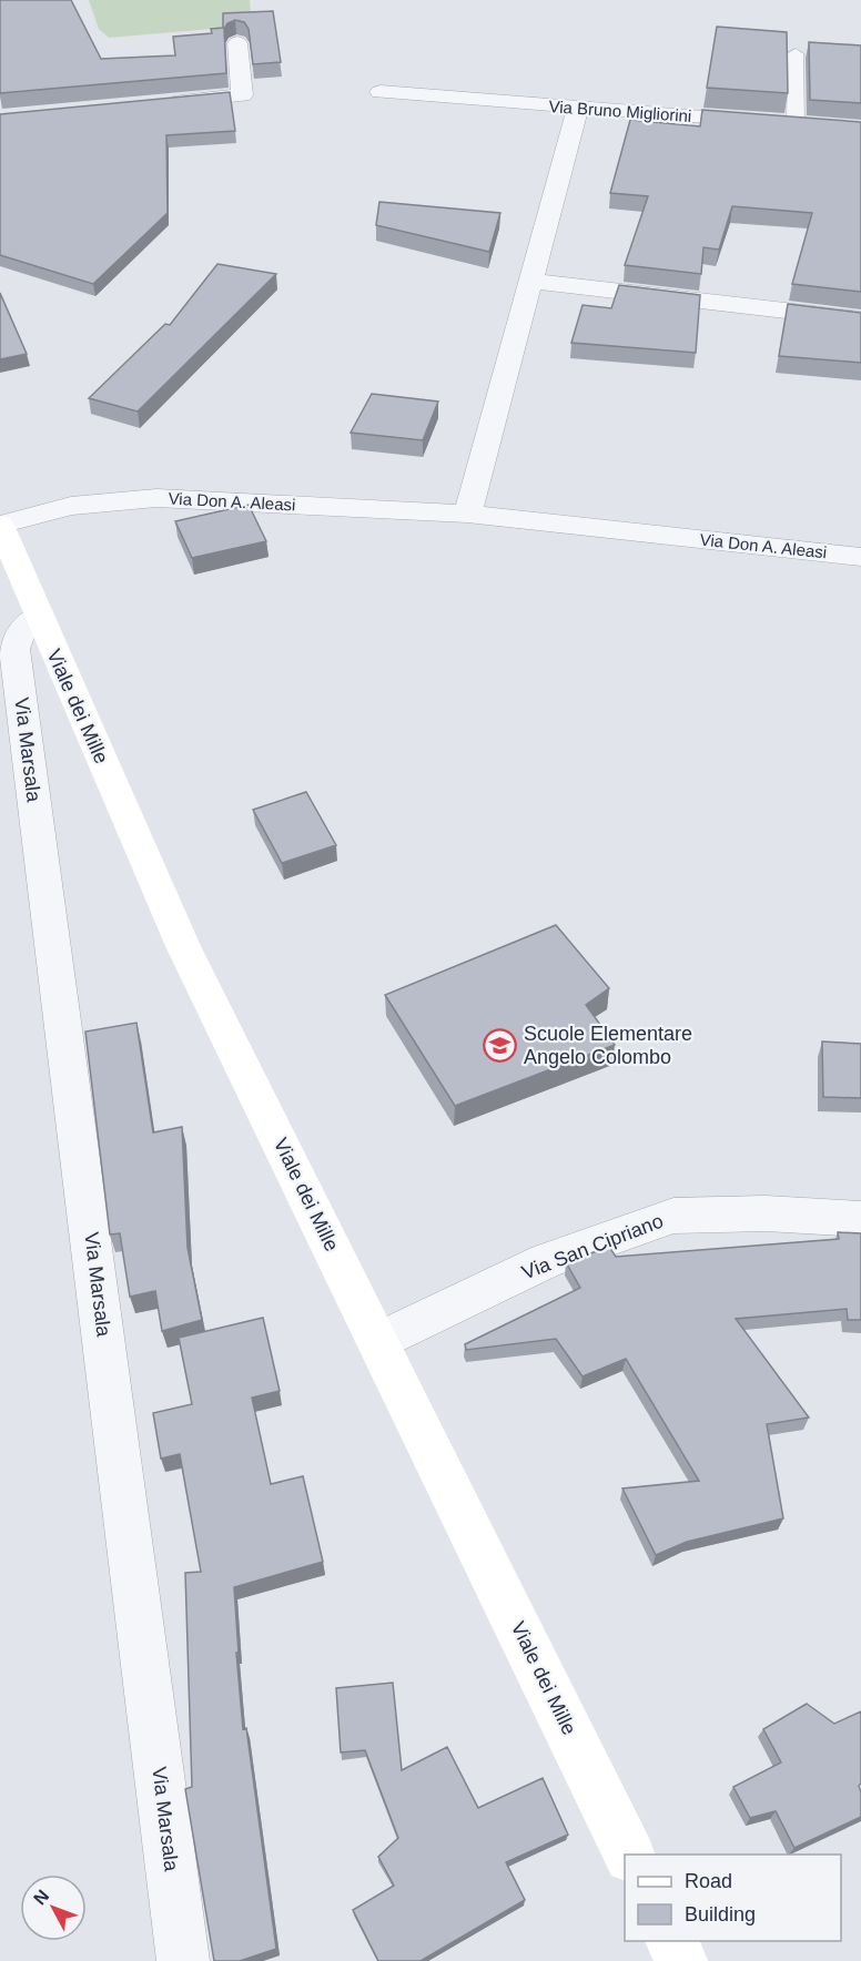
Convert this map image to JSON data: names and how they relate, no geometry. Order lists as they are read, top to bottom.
{
  "streets": {
    "main road": ["Viale dei Mille"],
    "street": [
      "Via Bruno Migliorini",
      "Via Don A. Aleasi",
      "Via Marsala",
      "Via San Cipriano"
    ]
  },
  "crossings": [
    ["Via Don A. Aleasi", "Viale dei Mille"],
    ["Viale dei Mille", "Via Marsala"],
    ["Viale dei Mille", "Via San Cipriano"]
  ],
  "places": {
    "school or university": ["Scuole Elementare Angelo Colombo"]
  },
  "legend": ["Road", "Building"],
  "north": "top left"
}
